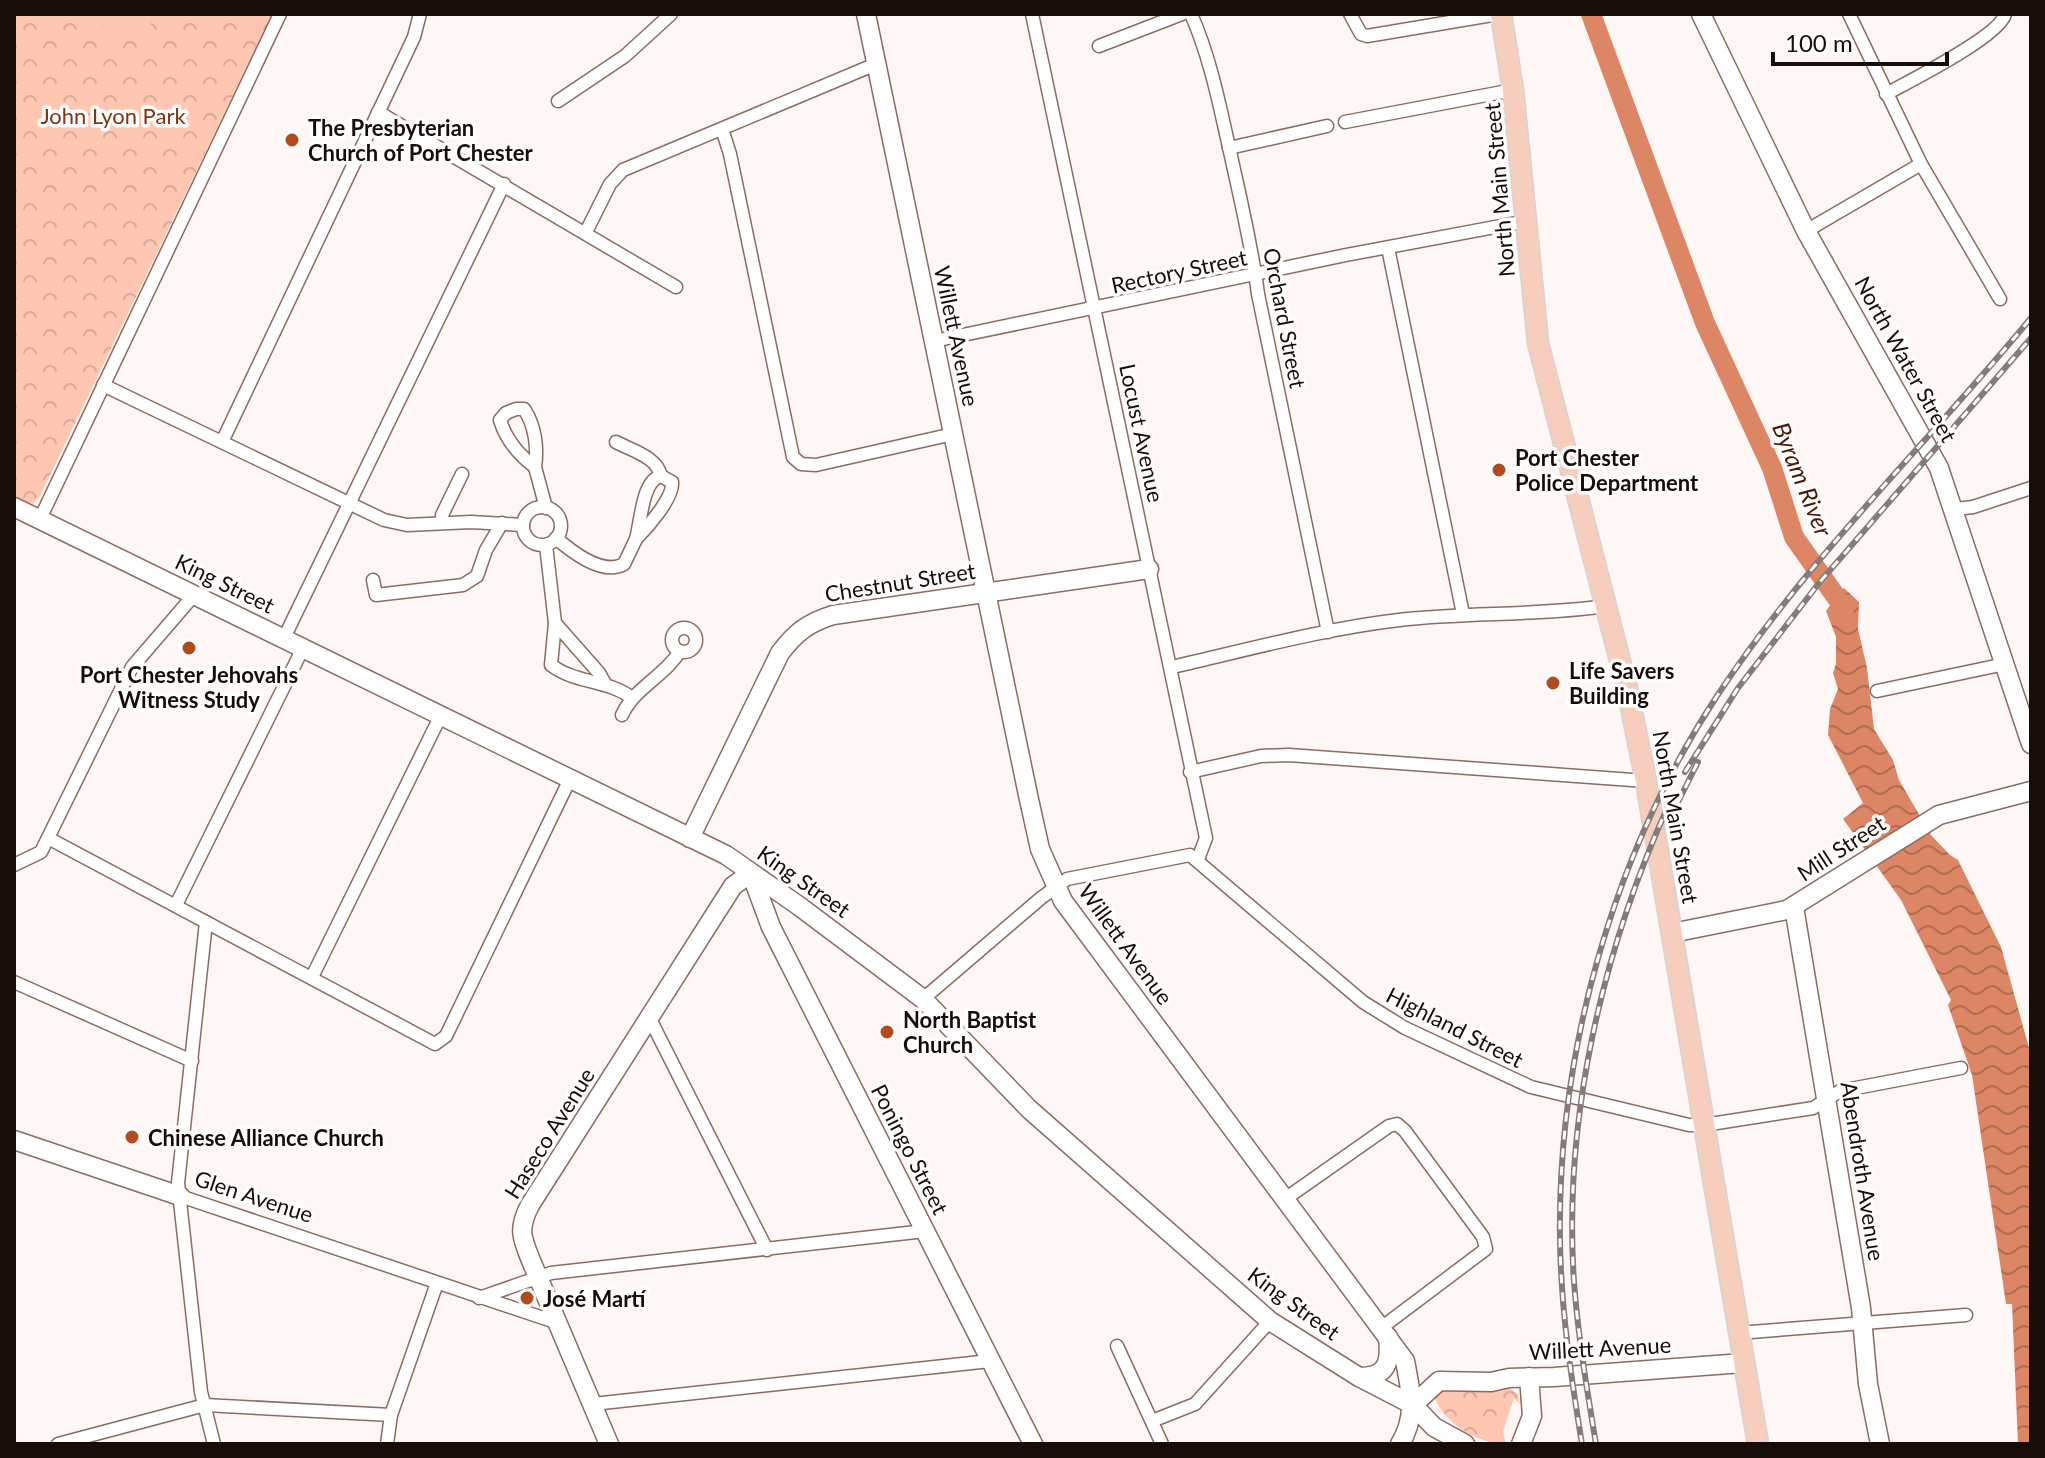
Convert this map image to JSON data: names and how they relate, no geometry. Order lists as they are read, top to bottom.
{
  "streets": {
    "main road": ["North Main Street"],
    "street": [
      "Rectory Street",
      "Orchard Street",
      "Willett Avenue",
      "North Water Street",
      "Locust Avenue",
      "Chestnut Street",
      "King Street",
      "Mill Street",
      "Highland Street",
      "Haseco Avenue",
      "Poningo Street",
      "Abendroth Avenue",
      "Glen Avenue"
    ]
  },
  "crossings": [
    ["North Main Street", "Rectory Street"],
    ["North Main Street", "Willett Avenue"],
    ["North Main Street", "Mill Street"],
    ["North Main Street", "Highland Street"],
    ["Rectory Street", "Orchard Street"],
    ["Rectory Street", "Willett Avenue"],
    ["Rectory Street", "Locust Avenue"],
    ["Willett Avenue", "Chestnut Street"],
    ["Willett Avenue", "King Street"],
    ["Locust Avenue", "Chestnut Street"],
    ["Locust Avenue", "Highland Street"],
    ["Chestnut Street", "King Street"],
    ["King Street", "Haseco Avenue"],
    ["King Street", "Poningo Street"],
    ["Mill Street", "Abendroth Avenue"],
    ["Highland Street", "Abendroth Avenue"],
    ["Haseco Avenue", "Poningo Street"],
    ["Haseco Avenue", "Glen Avenue"]
  ],
  "water": ["Byram River"],
  "parks": ["John Lyon Park"],
  "places": [
    "The Presbyterian Church of Port Chester",
    "Port Chester Police Department",
    "Port Chester Jehovahs Witness Study",
    "Life Savers Building",
    "North Baptist Church",
    "Chinese Alliance Church",
    "José Martí"
  ],
  "scale_bar": "100 m"
}
